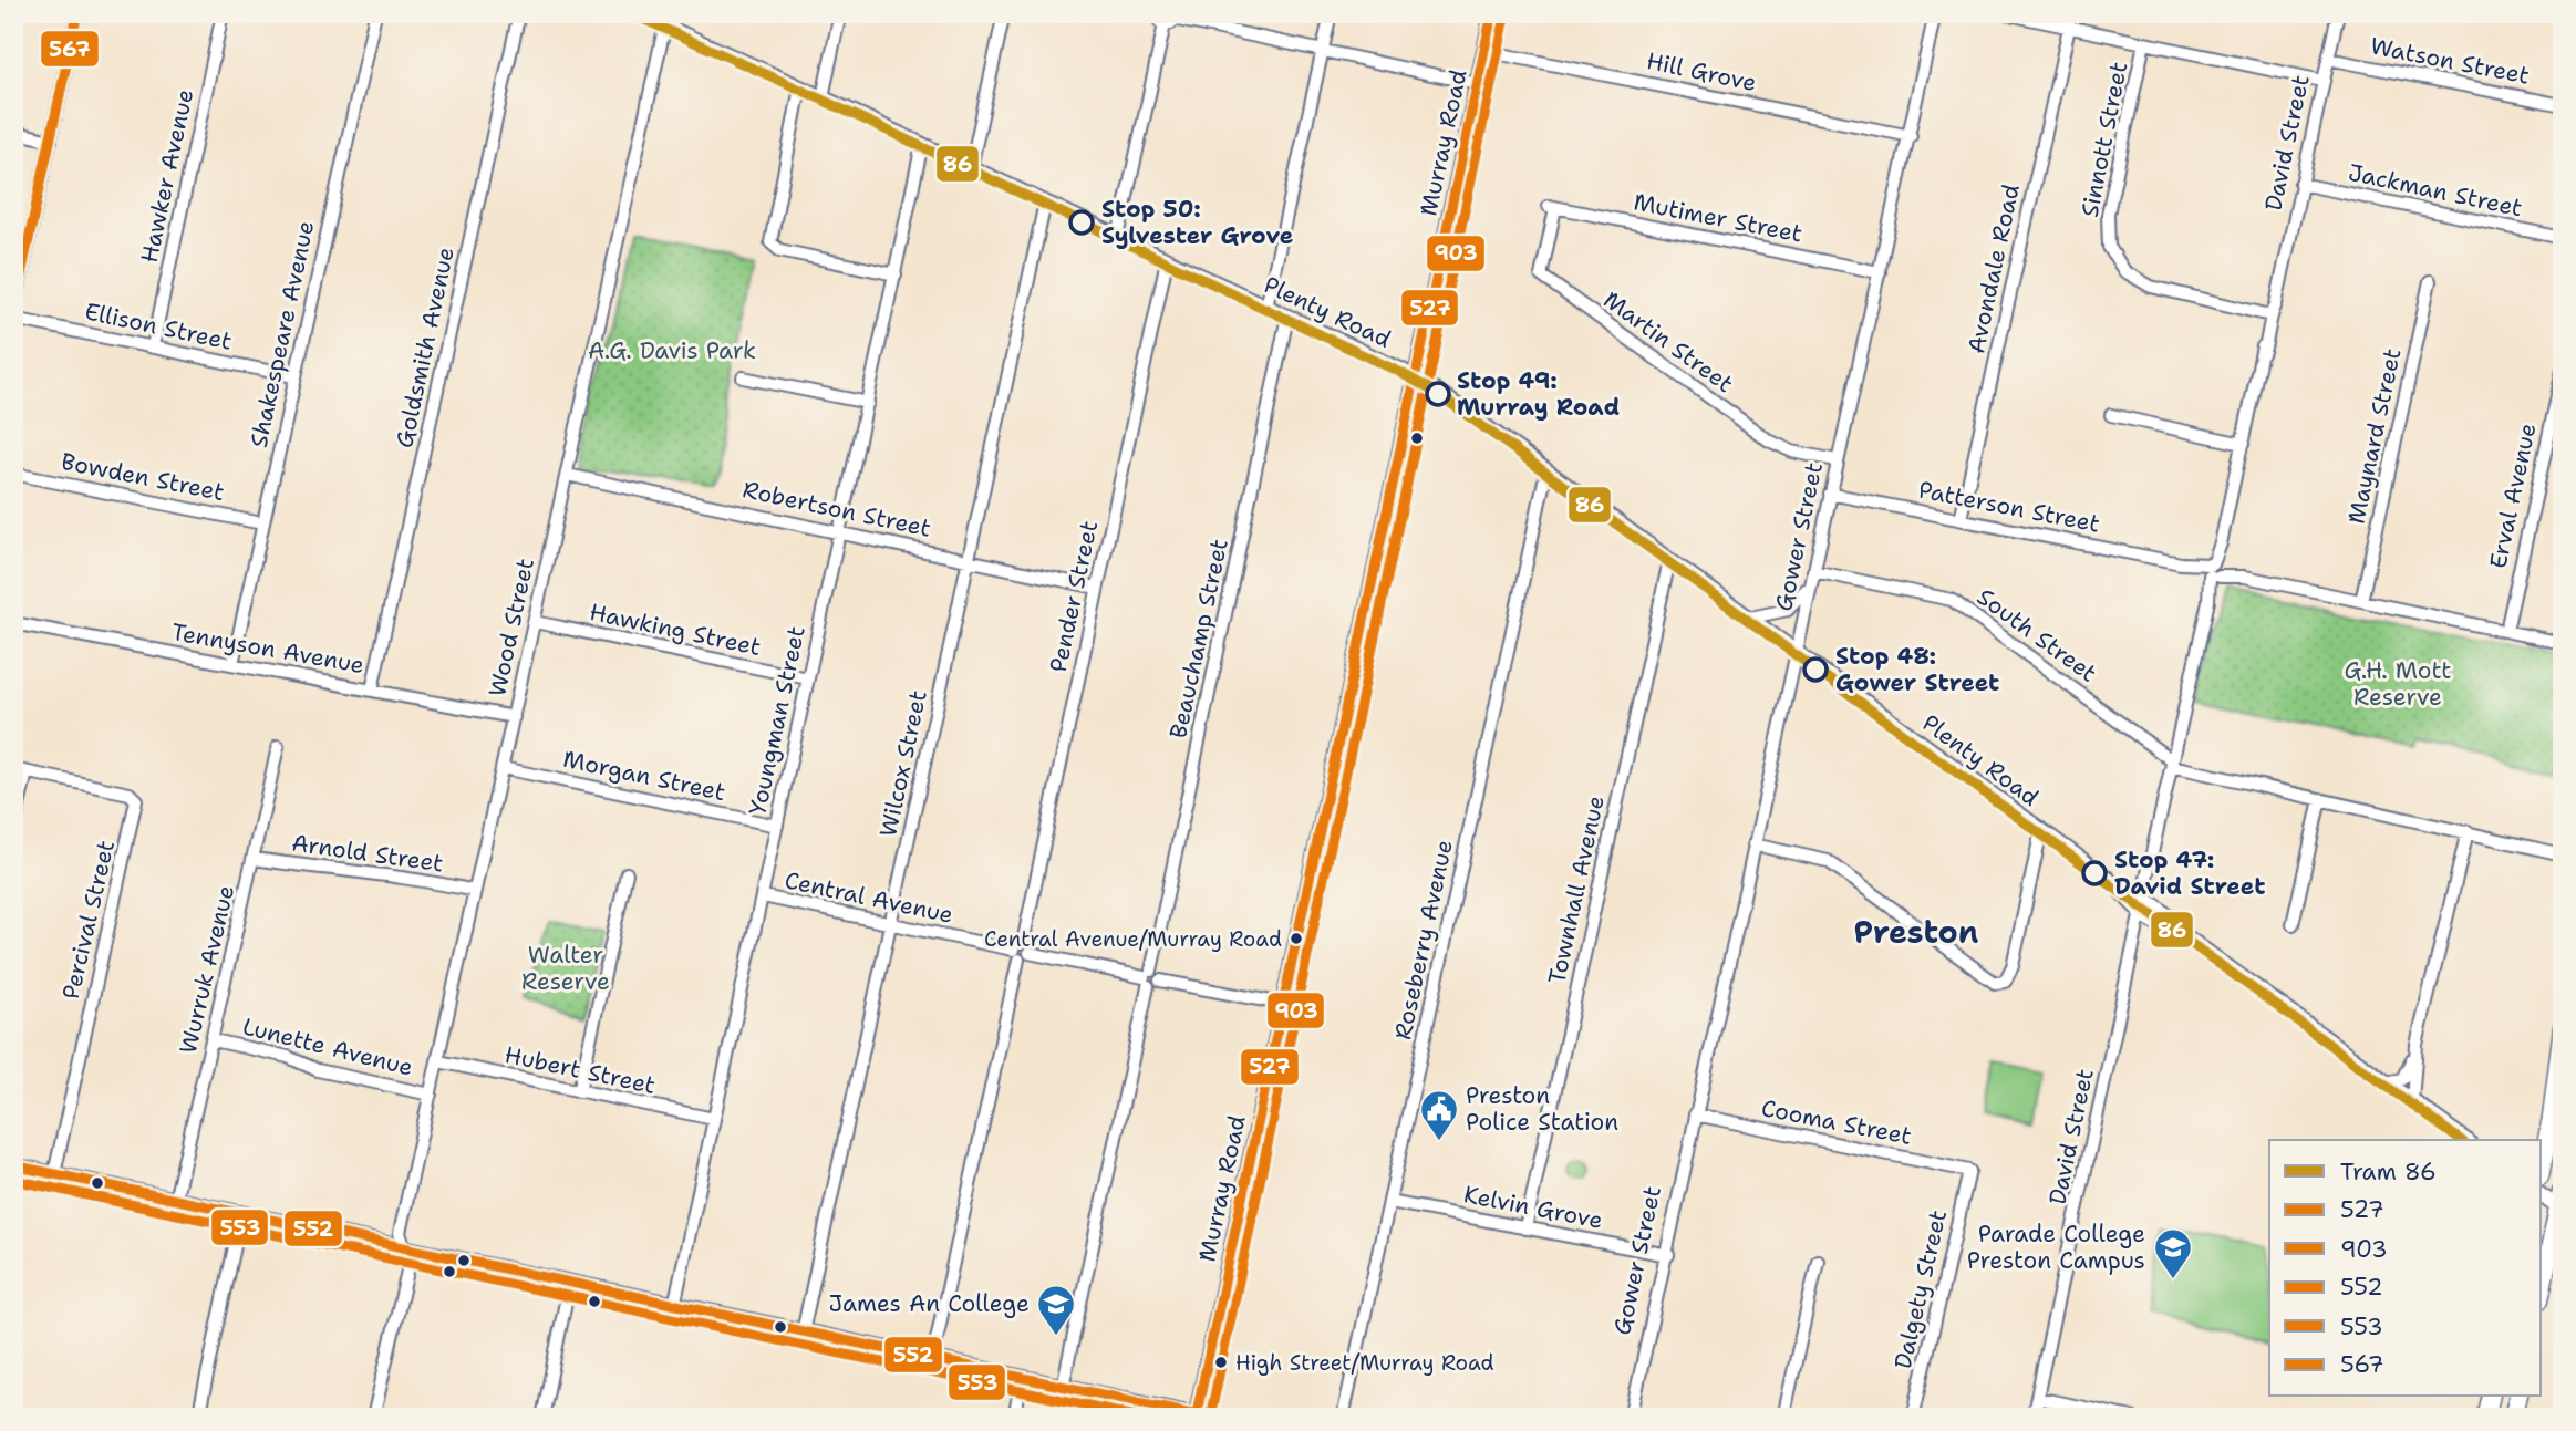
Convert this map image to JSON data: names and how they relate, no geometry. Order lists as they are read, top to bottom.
{
  "streets": {
    "main road": ["Murray Road", "Plenty Road"],
    "street": [
      "Watson Street",
      "Hill Grove",
      "Sinnott Street",
      "David Street",
      "Hawker Avenue",
      "Jackman Street",
      "Mutimer Street",
      "Avondale Road",
      "Ellison Street",
      "Shakespeare Avenue",
      "Martin Street",
      "Goldsmith Avenue",
      "Maynard Street",
      "Bowden Street",
      "Erval Avenue",
      "Patterson Street",
      "Robertson Street",
      "Gower Street",
      "Pender Street",
      "Wood Street",
      "Hawking Street",
      "South Street",
      "Beauchamp Street",
      "Tennyson Avenue",
      "Youngman Street",
      "Wilcox Street",
      "Morgan Street",
      "Arnold Street",
      "Townhall Avenue",
      "Central Avenue",
      "Percival Street",
      "Roseberry Avenue",
      "Wurruk Avenue",
      "Lunette Avenue",
      "Hubert Street",
      "Cooma Street",
      "Kelvin Grove",
      "Dalgety Street"
    ]
  },
  "crossings": [
    ["Watson Street", "David Street"],
    ["Hill Grove", "Murray Road"],
    ["Hill Grove", "Gower Street"],
    ["Sinnott Street", "David Street"],
    ["Murray Road", "Plenty Road"],
    ["Murray Road", "Central Avenue"],
    ["David Street", "Jackman Street"],
    ["David Street", "Plenty Road"],
    ["David Street", "Patterson Street"],
    ["David Street", "South Street"],
    ["Hawker Avenue", "Ellison Street"],
    ["Mutimer Street", "Martin Street"],
    ["Mutimer Street", "Gower Street"],
    ["Avondale Road", "Patterson Street"],
    ["Plenty Road", "Gower Street"],
    ["Plenty Road", "Pender Street"],
    ["Plenty Road", "Wood Street"],
    ["Plenty Road", "Beauchamp Street"],
    ["Plenty Road", "Youngman Street"],
    ["Plenty Road", "Wilcox Street"],
    ["Plenty Road", "Townhall Avenue"],
    ["Plenty Road", "Roseberry Avenue"],
    ["Ellison Street", "Shakespeare Avenue"],
    ["Shakespeare Avenue", "Bowden Street"],
    ["Shakespeare Avenue", "Tennyson Avenue"],
    ["Martin Street", "Gower Street"],
    ["Goldsmith Avenue", "Tennyson Avenue"],
    ["Maynard Street", "Patterson Street"],
    ["Erval Avenue", "Patterson Street"],
    ["Patterson Street", "Gower Street"],
    ["Robertson Street", "Pender Street"],
    ["Robertson Street", "Wood Street"],
    ["Robertson Street", "Youngman Street"],
    ["Robertson Street", "Wilcox Street"],
    ["Gower Street", "South Street"],
    ["Gower Street", "Cooma Street"],
    ["Gower Street", "Kelvin Grove"],
    ["Pender Street", "Central Avenue"],
    ["Wood Street", "Hawking Street"],
    ["Wood Street", "Tennyson Avenue"],
    ["Wood Street", "Morgan Street"],
    ["Wood Street", "Arnold Street"],
    ["Wood Street", "Lunette Avenue"],
    ["Wood Street", "Hubert Street"],
    ["Hawking Street", "Youngman Street"],
    ["Beauchamp Street", "Central Avenue"],
    ["Youngman Street", "Morgan Street"],
    ["Youngman Street", "Central Avenue"],
    ["Youngman Street", "Hubert Street"],
    ["Wilcox Street", "Central Avenue"],
    ["Arnold Street", "Wurruk Avenue"],
    ["Townhall Avenue", "Kelvin Grove"],
    ["Roseberry Avenue", "Kelvin Grove"],
    ["Wurruk Avenue", "Lunette Avenue"],
    ["Cooma Street", "Dalgety Street"]
  ],
  "districts": ["Preston"],
  "parks": ["A.G. Davis Park", "G.H. Mott Reserve", "Walter Reserve"],
  "places": {
    "other": [
      "Stop 50: Sylvester Grove",
      "Stop 49: Murray Road",
      "Stop 48: Gower Street",
      "Stop 47: David Street",
      "Central Avenue/Murray Road",
      "High Street/Murray Road"
    ],
    "public building": ["Preston Police Station"],
    "school or university": ["Parade College Preston Campus", "James An College"]
  },
  "lines": [
    "tram line 86",
    "transit line 527",
    "transit line 567",
    "transit line 903",
    "transit line 552",
    "transit line 553"
  ],
  "legend": [
    "Tram 86",
    "527",
    "903",
    "552",
    "553",
    "567"
  ]
}
